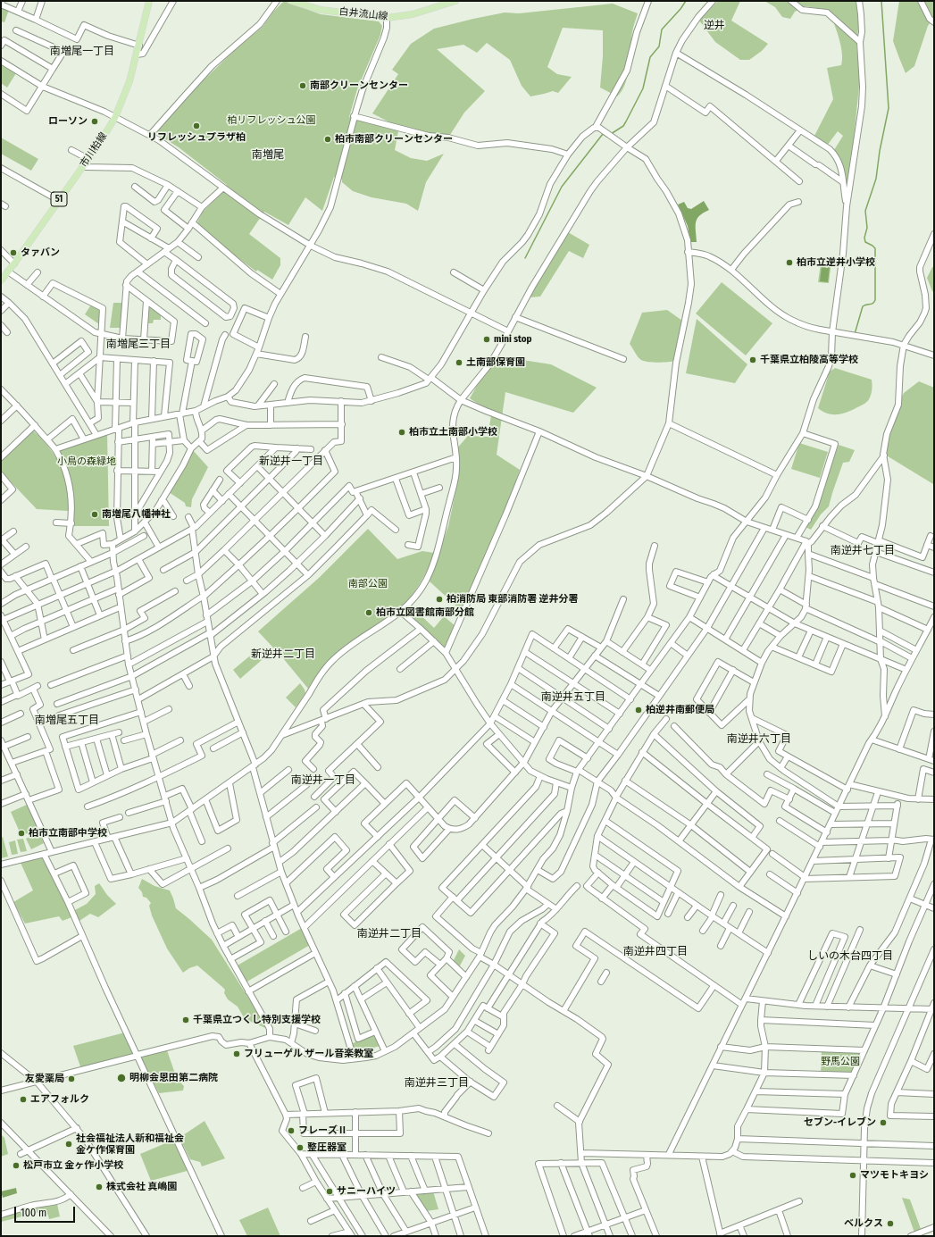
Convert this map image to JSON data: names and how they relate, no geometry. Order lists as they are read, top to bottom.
{
  "streets": {
    "main road": ["白井流山線", "市川柏線", "51"]
  },
  "districts": [
    "逆井",
    "南増尾一丁目",
    "南増尾",
    "南増尾三丁目",
    "新逆井一丁目",
    "南逆井七丁目",
    "新逆井二丁目",
    "南逆井五丁目",
    "南増尾五丁目",
    "南逆井六丁目",
    "南逆井一丁目",
    "南逆井二丁目",
    "南逆井四丁目",
    "しいの木台四丁目",
    "南逆井三丁目"
  ],
  "parks": [
    "柏リフレッシュ公園",
    "小鳥の森緑地",
    "南部公園",
    "野馬公園"
  ],
  "places": [
    "南部クリーンセンター",
    "ローソン",
    "リフレッシュプラザ柏",
    "柏市南部クリーンセンター",
    "タァバン",
    "柏市立逆井小学校",
    "mini stop",
    "千葉県立柏陵高等学校",
    "土南部保育園",
    "柏市立土南部小学校",
    "南増尾八幡神社",
    "柏消防局 東部消防署 逆井分署",
    "柏市立図書館南部分館",
    "柏逆井南郵便局",
    "柏市立南部中学校",
    "千葉県立つくし特別支援学校",
    "フリューゲル ザール音楽教室",
    "明柳会恩田第二病院",
    "友愛薬局",
    "エアフォルク",
    "セブン-イレブン",
    "フレーズⅡ",
    "社会福祉法人新和福祉会 金ケ作保育園",
    "整圧器室",
    "松戸市立 金ヶ作小学校",
    "マツモトキヨシ",
    "株式会社 真嶋園",
    "サニーハイツ",
    "ベルクス"
  ],
  "scale_bar": "100 m"
}
